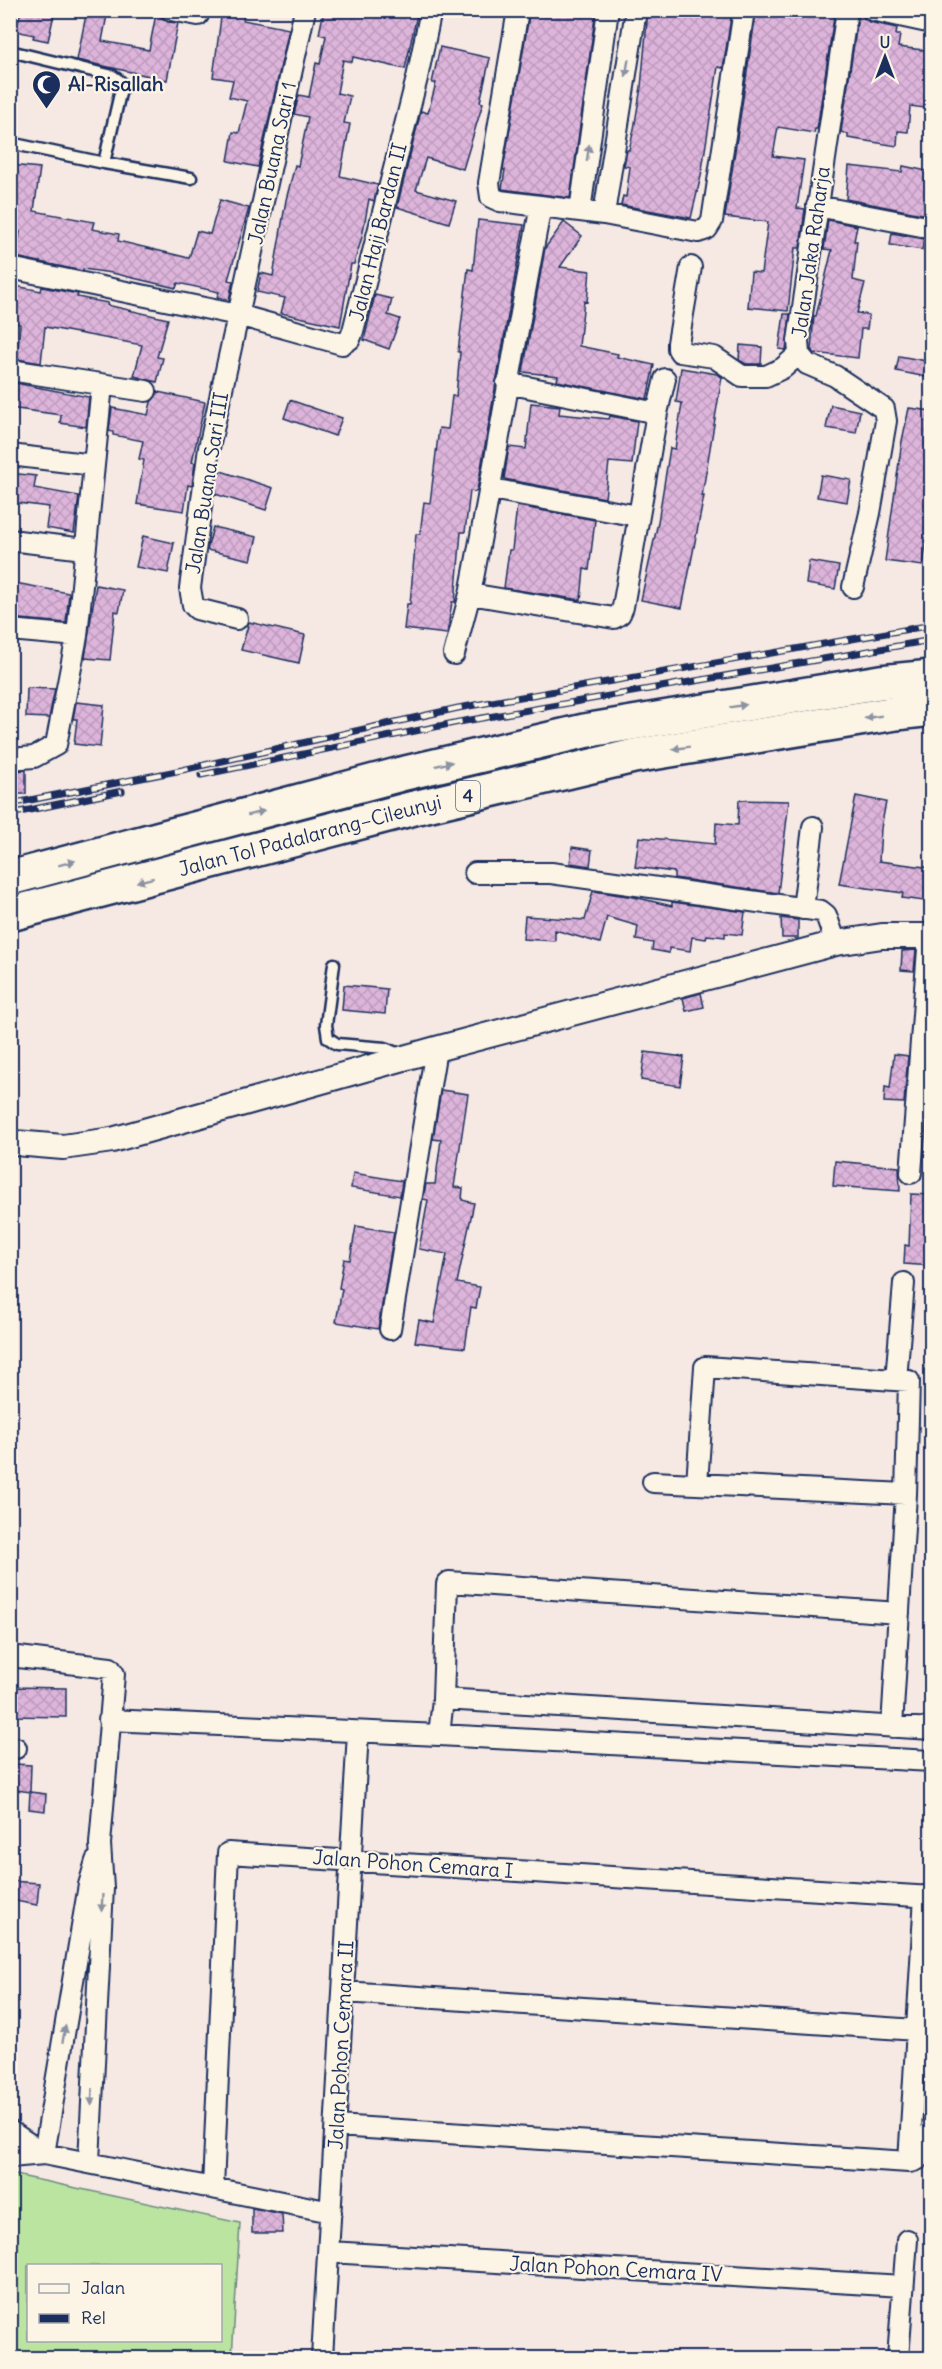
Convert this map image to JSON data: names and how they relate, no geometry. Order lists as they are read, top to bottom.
{
  "streets": {
    "highway": ["4", "Jalan Tol Padalarang–Cileunyi"],
    "street": [
      "Jalan Buana Sari 1",
      "Jalan Haji Bardan II",
      "Jalan Jaka Raharja",
      "Jalan Buana Sari III",
      "Jalan Pohon Cemara I",
      "Jalan Pohon Cemara II",
      "Jalan Pohon Cemara IV"
    ]
  },
  "crossings": [
    ["Jalan Buana Sari 1", "Jalan Haji Bardan II"],
    ["Jalan Buana Sari 1", "Jalan Buana Sari III"],
    ["Jalan Haji Bardan II", "Jalan Buana Sari III"],
    ["Jalan Pohon Cemara I", "Jalan Pohon Cemara II"],
    ["Jalan Pohon Cemara II", "Jalan Pohon Cemara IV"]
  ],
  "places": {
    "mosque": ["Al-Risallah"]
  },
  "legend": ["Jalan", "Rel"],
  "north": "top"
}
